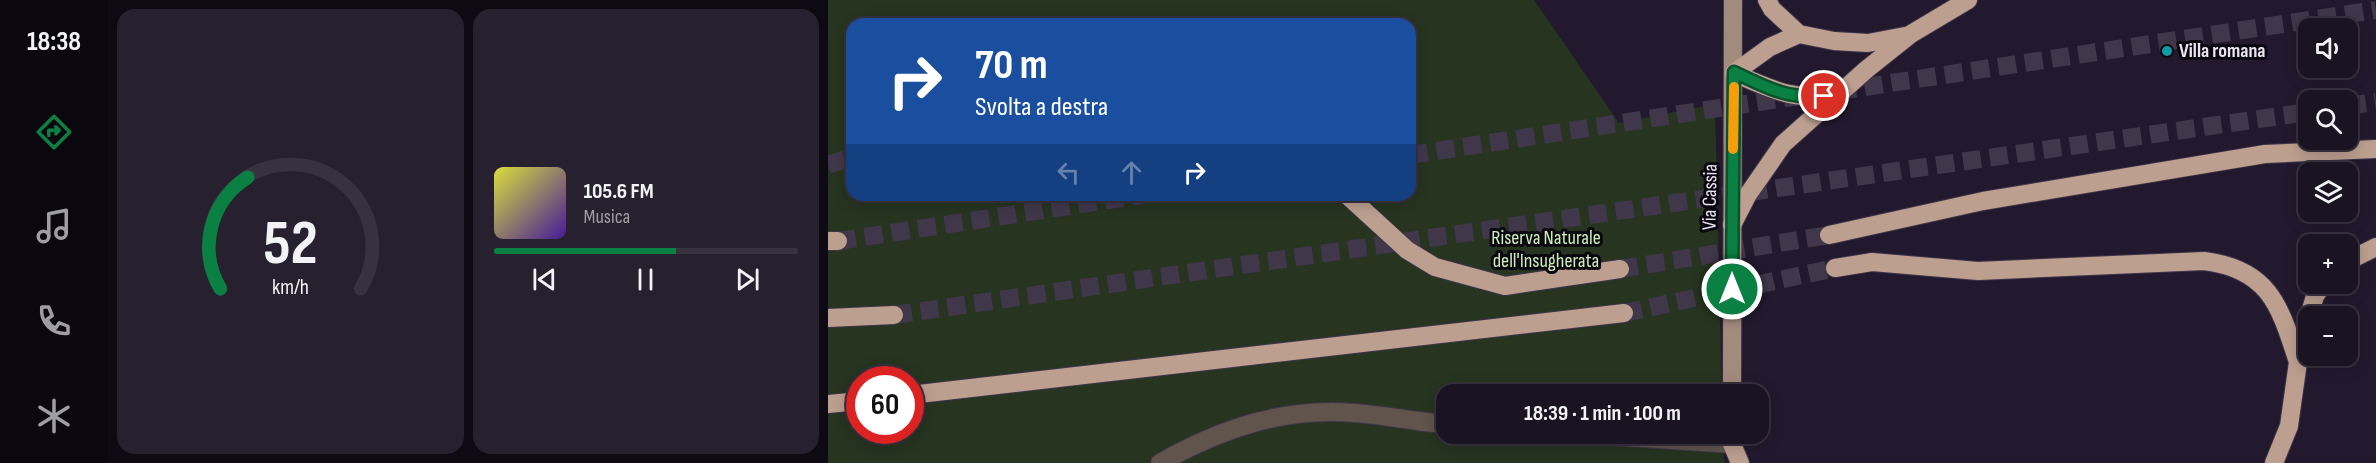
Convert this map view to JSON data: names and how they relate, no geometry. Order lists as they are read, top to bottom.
{
  "streets": {
    "main road": ["Via Cassia"]
  },
  "parks": ["Riserva Naturale dell'Insugherata"],
  "places": ["Villa romana"],
  "page": {
    "tabs": "18:38",
    "map_buttons": ["+", "−"],
    "turn": ["70 m", "Svolta a destra"],
    "song": ["105.6 FM", "Musica"],
    "limit": "60",
    "trip": "18:39 · 1 min · 100 m",
    "gauge": ["52", "km/h"]
  }
}
